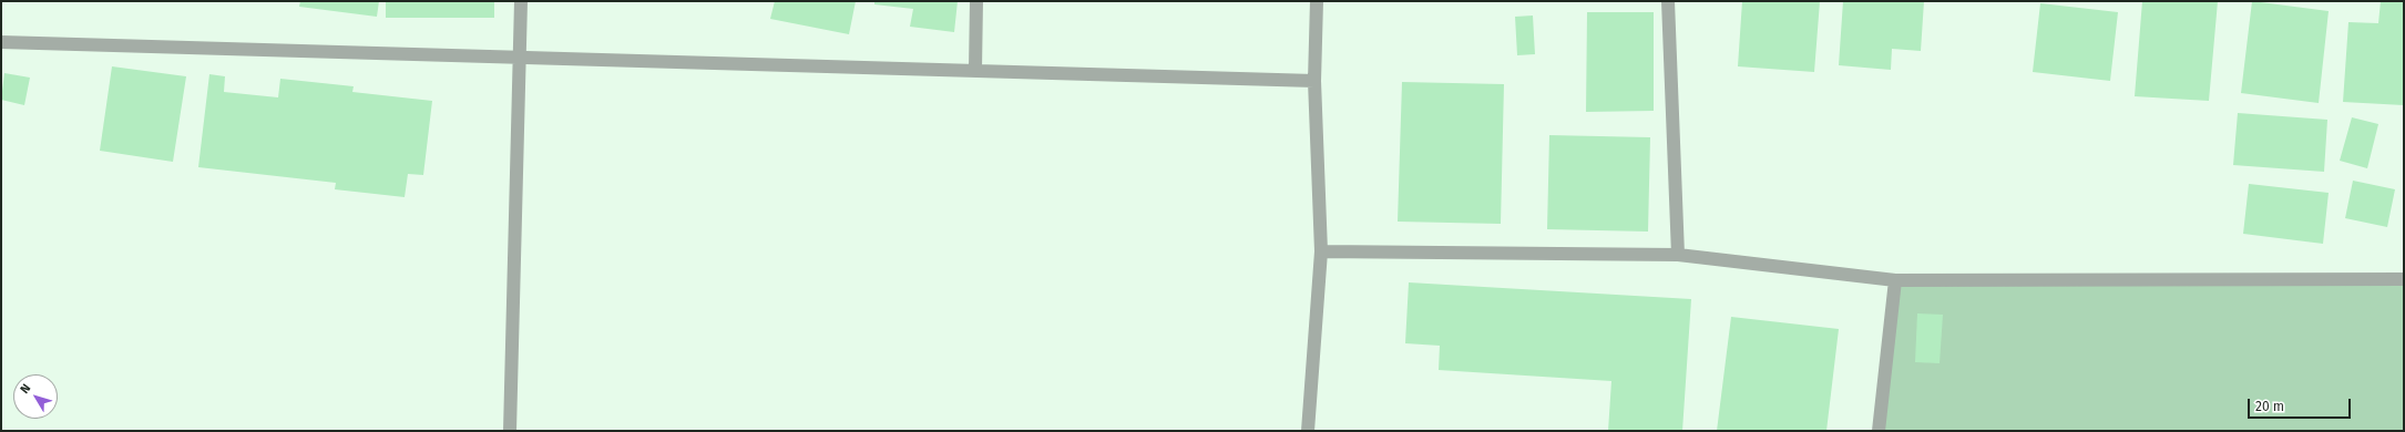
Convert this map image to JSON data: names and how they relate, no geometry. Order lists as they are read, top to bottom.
{
  "scale_bar": "20 m",
  "north": "top left"
}
